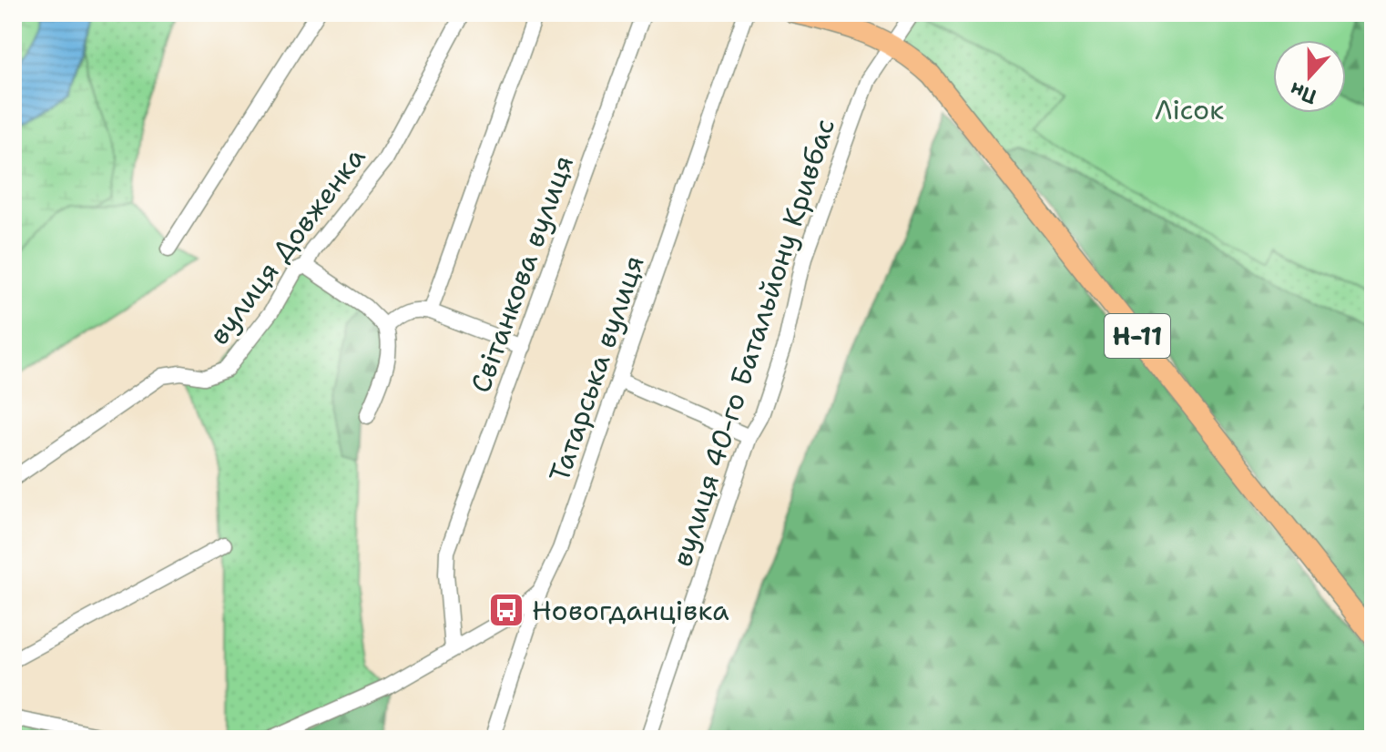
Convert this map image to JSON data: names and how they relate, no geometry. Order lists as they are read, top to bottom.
{
  "streets": {
    "main road": ["Н-11"],
    "street": [
      "вулиця Довженка",
      "Світанкова вулиця",
      "вулиця 40-го Батальйону Кривбас",
      "Татарська вулиця"
    ]
  },
  "crossings": [
    ["Н-11", "вулиця 40-го Батальйону Кривбас"]
  ],
  "parks": ["Лісок"],
  "places": {
    "bus stop": ["Новогданцівка"]
  },
  "north": "bottom"
}
